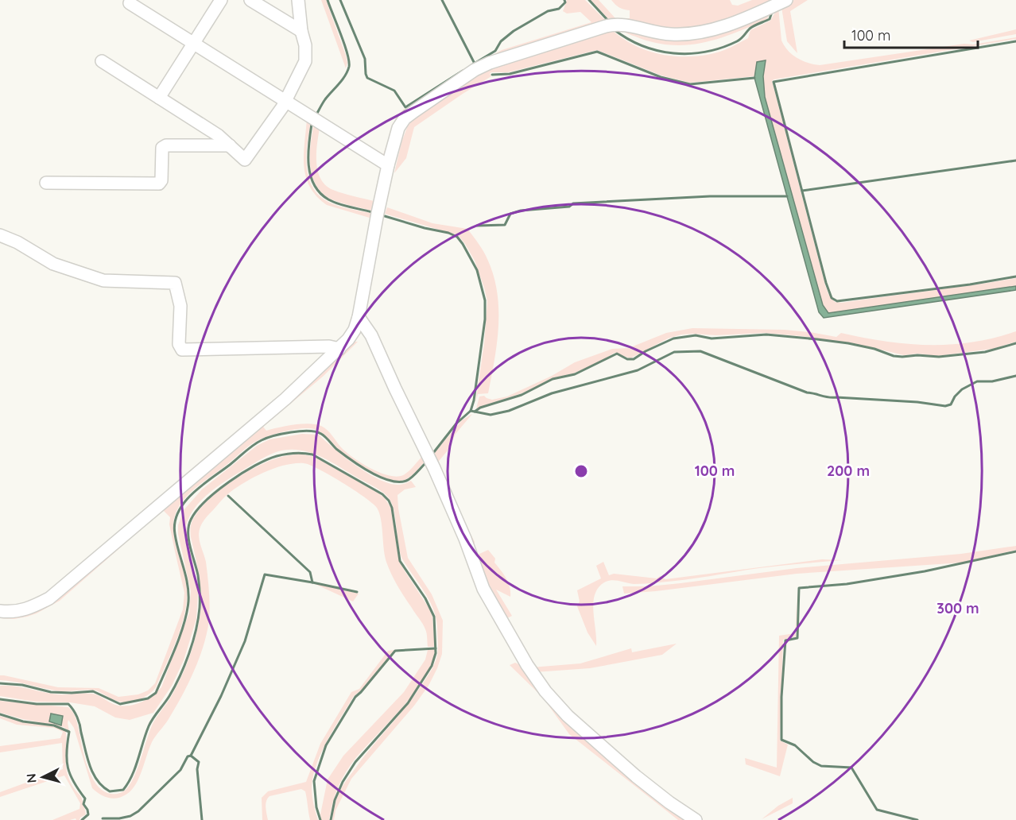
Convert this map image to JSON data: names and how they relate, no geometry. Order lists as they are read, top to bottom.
{
  "scale_bar": "100 m",
  "north": "left",
  "rings": ["100 m", "200 m", "300 m"]
}
